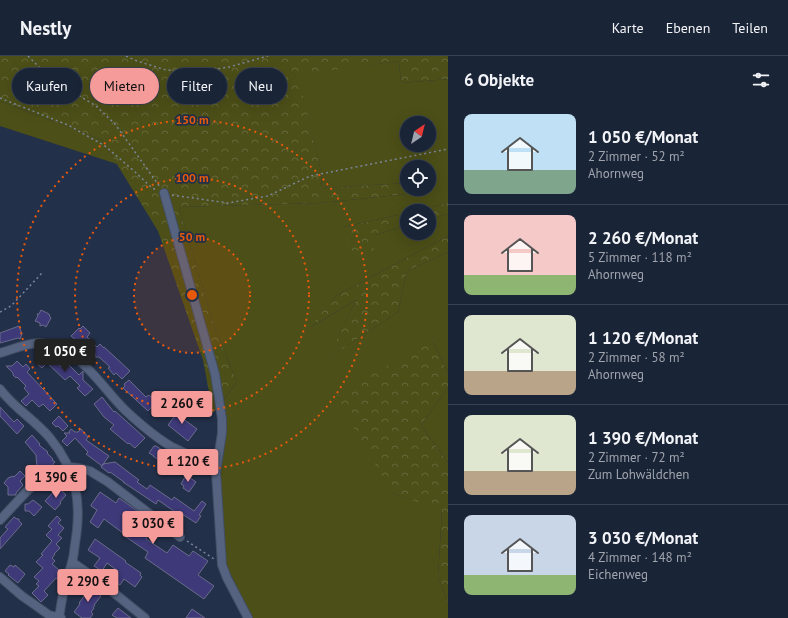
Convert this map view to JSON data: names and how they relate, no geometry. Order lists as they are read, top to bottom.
{
  "north": "top right",
  "page": {
    "header": "Nestly",
    "nav": ["Karte", "Ebenen", "Teilen"],
    "heading": "6 Objekte",
    "chip": [
      "Kaufen",
      "Mieten",
      "Filter",
      "Neu"
    ],
    "list": [
      {
        "name": "1 050 €/Monat",
        "note": "2 Zimmer · 52 m² · Ahornweg"
      },
      {
        "name": "2 260 €/Monat",
        "note": "5 Zimmer · 118 m² · Ahornweg"
      },
      {
        "name": "1 120 €/Monat",
        "note": "2 Zimmer · 58 m² · Ahornweg"
      },
      {
        "name": "1 390 €/Monat",
        "note": "2 Zimmer · 72 m² · Zum Lohwäldchen"
      },
      {
        "name": "3 030 €/Monat",
        "note": "4 Zimmer · 148 m² · Eichenweg"
      }
    ],
    "price": [
      "1 050 €",
      "2 260 €",
      "1 120 €",
      "1 390 €",
      "3 030 €",
      "2 290 €"
    ]
  },
  "rings": ["150 m", "100 m", "50 m"]
}
